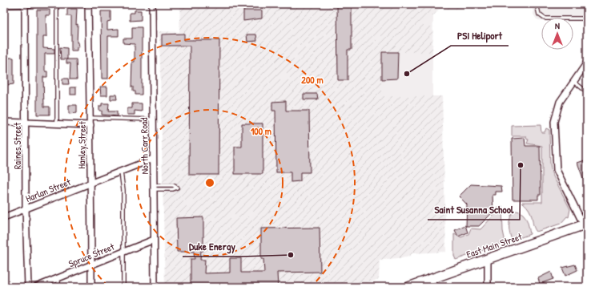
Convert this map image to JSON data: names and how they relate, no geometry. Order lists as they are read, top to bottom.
{
  "streets": {
    "main road": ["East Main Street"],
    "street": [
      "Hanley Street",
      "Raines Street",
      "North Carr Road",
      "Harlan Street",
      "Spruce Street"
    ]
  },
  "crossings": [
    ["Hanley Street", "Harlan Street"],
    ["Hanley Street", "Spruce Street"],
    ["Raines Street", "Harlan Street"],
    ["North Carr Road", "Harlan Street"],
    ["North Carr Road", "Spruce Street"]
  ],
  "places": ["PSI Heliport", "Saint Susanna School", "Duke Energy"],
  "north": "top",
  "rings": ["200 m", "100 m"]
}
